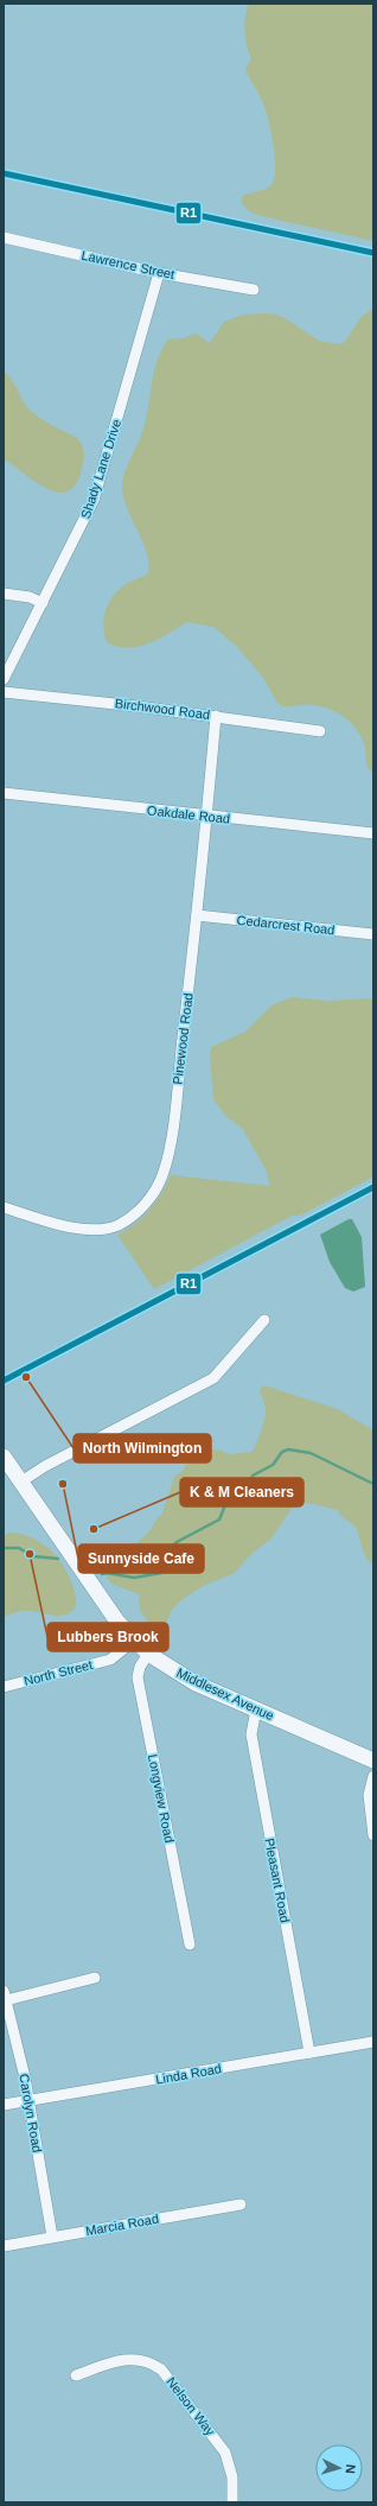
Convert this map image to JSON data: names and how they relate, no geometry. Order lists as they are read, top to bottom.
{
  "streets": {
    "main road": ["Middlesex Avenue"],
    "street": [
      "Lawrence Street",
      "Shady Lane Drive",
      "Birchwood Road",
      "Oakdale Road",
      "Cedarcrest Road",
      "Pinewood Road",
      "North Street",
      "Longview Road",
      "Pleasant Road",
      "Linda Road",
      "Carolyn Road",
      "Marcia Road",
      "Nelson Way"
    ]
  },
  "crossings": [
    ["Lawrence Street", "Shady Lane Drive"],
    ["Birchwood Road", "Pinewood Road"],
    ["Oakdale Road", "Pinewood Road"],
    ["Cedarcrest Road", "Pinewood Road"],
    ["North Street", "Middlesex Avenue"],
    ["Middlesex Avenue", "Longview Road"],
    ["Middlesex Avenue", "Pleasant Road"],
    ["Pleasant Road", "Linda Road"],
    ["Linda Road", "Carolyn Road"],
    ["Carolyn Road", "Marcia Road"]
  ],
  "places": [
    "North Wilmington",
    "Sunnyside Cafe",
    "K & M Cleaners",
    "Lubbers Brook"
  ],
  "lines": ["transit line R1"],
  "north": "right"
}
